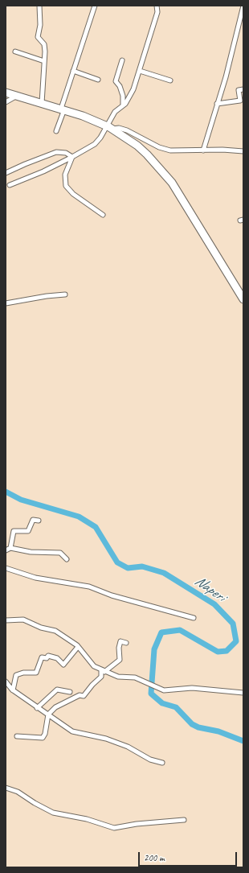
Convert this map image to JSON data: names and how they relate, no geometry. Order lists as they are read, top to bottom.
{
  "water": ["Naperi"],
  "scale_bar": "200 m"
}
